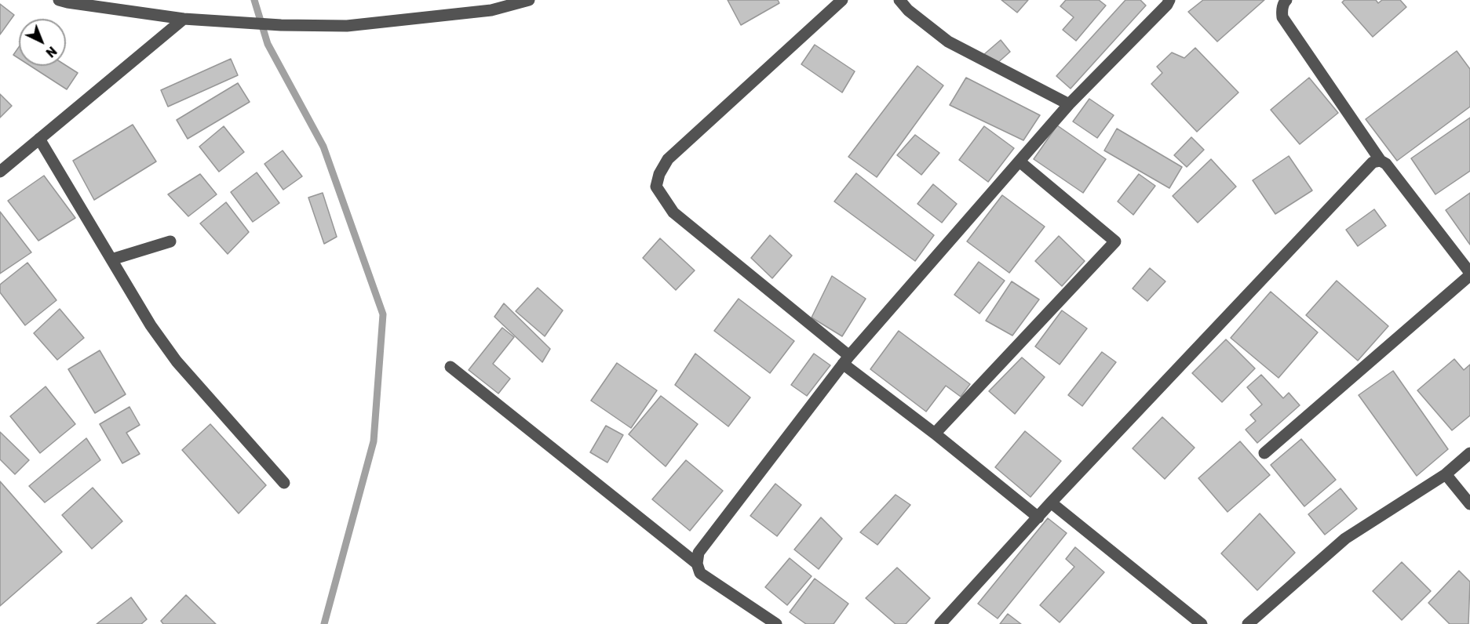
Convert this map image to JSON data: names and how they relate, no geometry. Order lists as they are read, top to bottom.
{
  "north": "bottom right"
}
